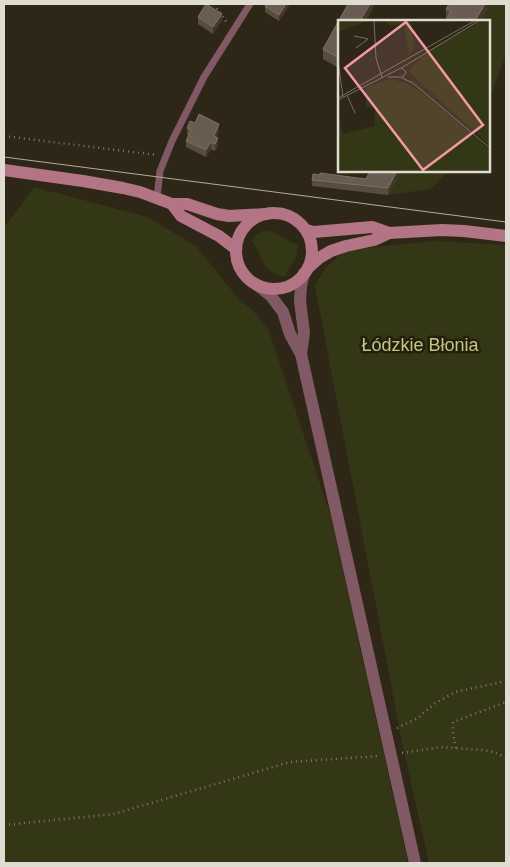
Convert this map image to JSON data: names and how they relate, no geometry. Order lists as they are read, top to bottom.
{
  "parks": ["Łódzkie Błonia"]
}
